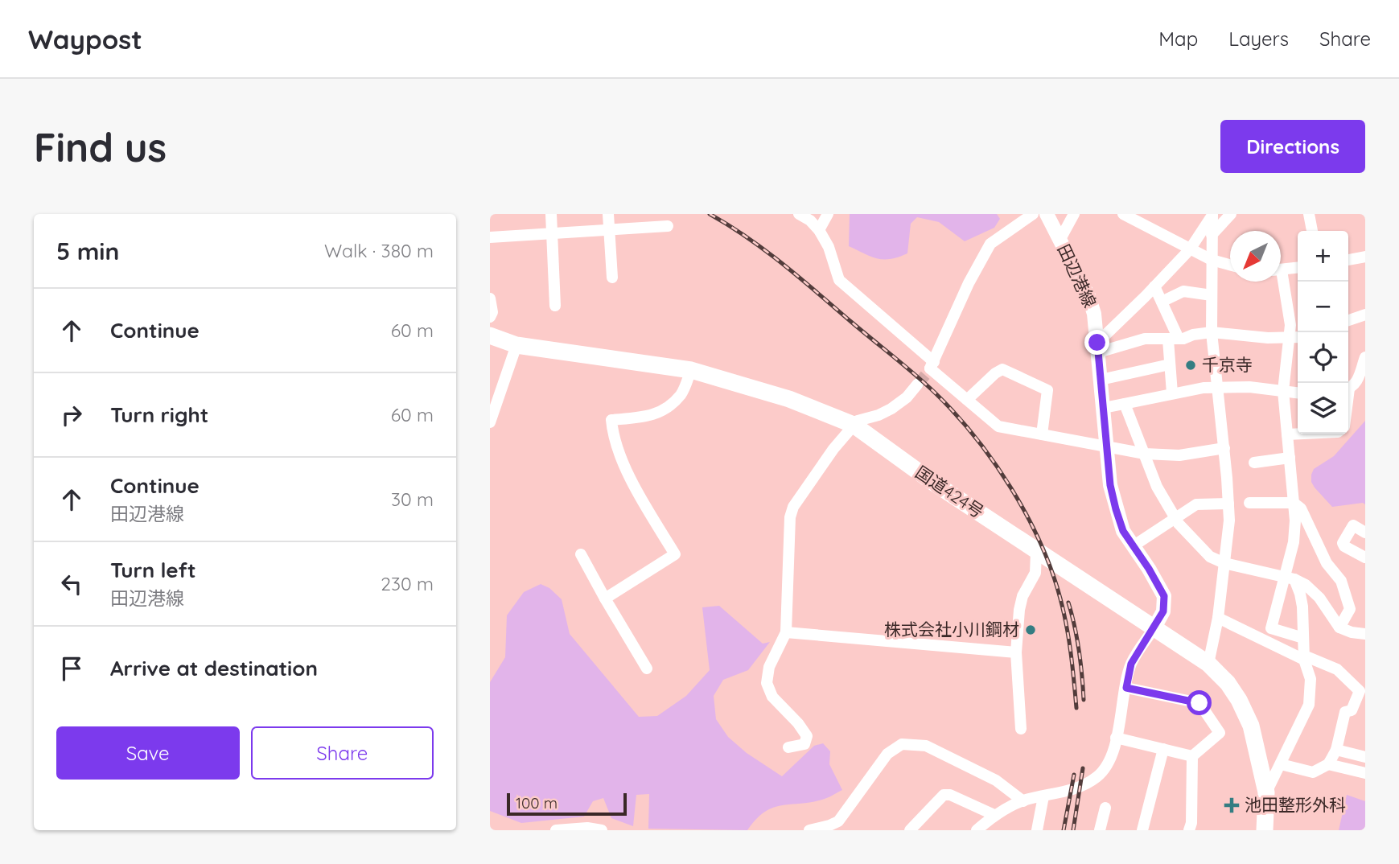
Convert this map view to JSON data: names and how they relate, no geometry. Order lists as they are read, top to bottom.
{
  "streets": {
    "highway": ["国道424号"],
    "main road": ["田辺港線"]
  },
  "crossings": [
    ["田辺港線", "国道424号"]
  ],
  "places": {
    "other": ["千京寺", "株式会社小川鋼材"],
    "health": ["池田整形外科"]
  },
  "scale_bar": "100 m",
  "north": "bottom left",
  "page": {
    "header": "Waypost",
    "nav": ["Map", "Layers", "Share"],
    "buttons": [
      "Directions",
      ["Save", "Share"]
    ],
    "title": "Find us",
    "heading": ["5 min", "Walk · 380 m"],
    "map_buttons": ["+", "−"],
    "list": [
      ["Continue", "60 m"],
      ["Turn right", "60 m"],
      ["Continue", "田辺港線", "30 m"],
      ["Turn left", "田辺港線", "230 m"],
      "Arrive at destination"
    ],
    "scale": "100 m"
  }
}
